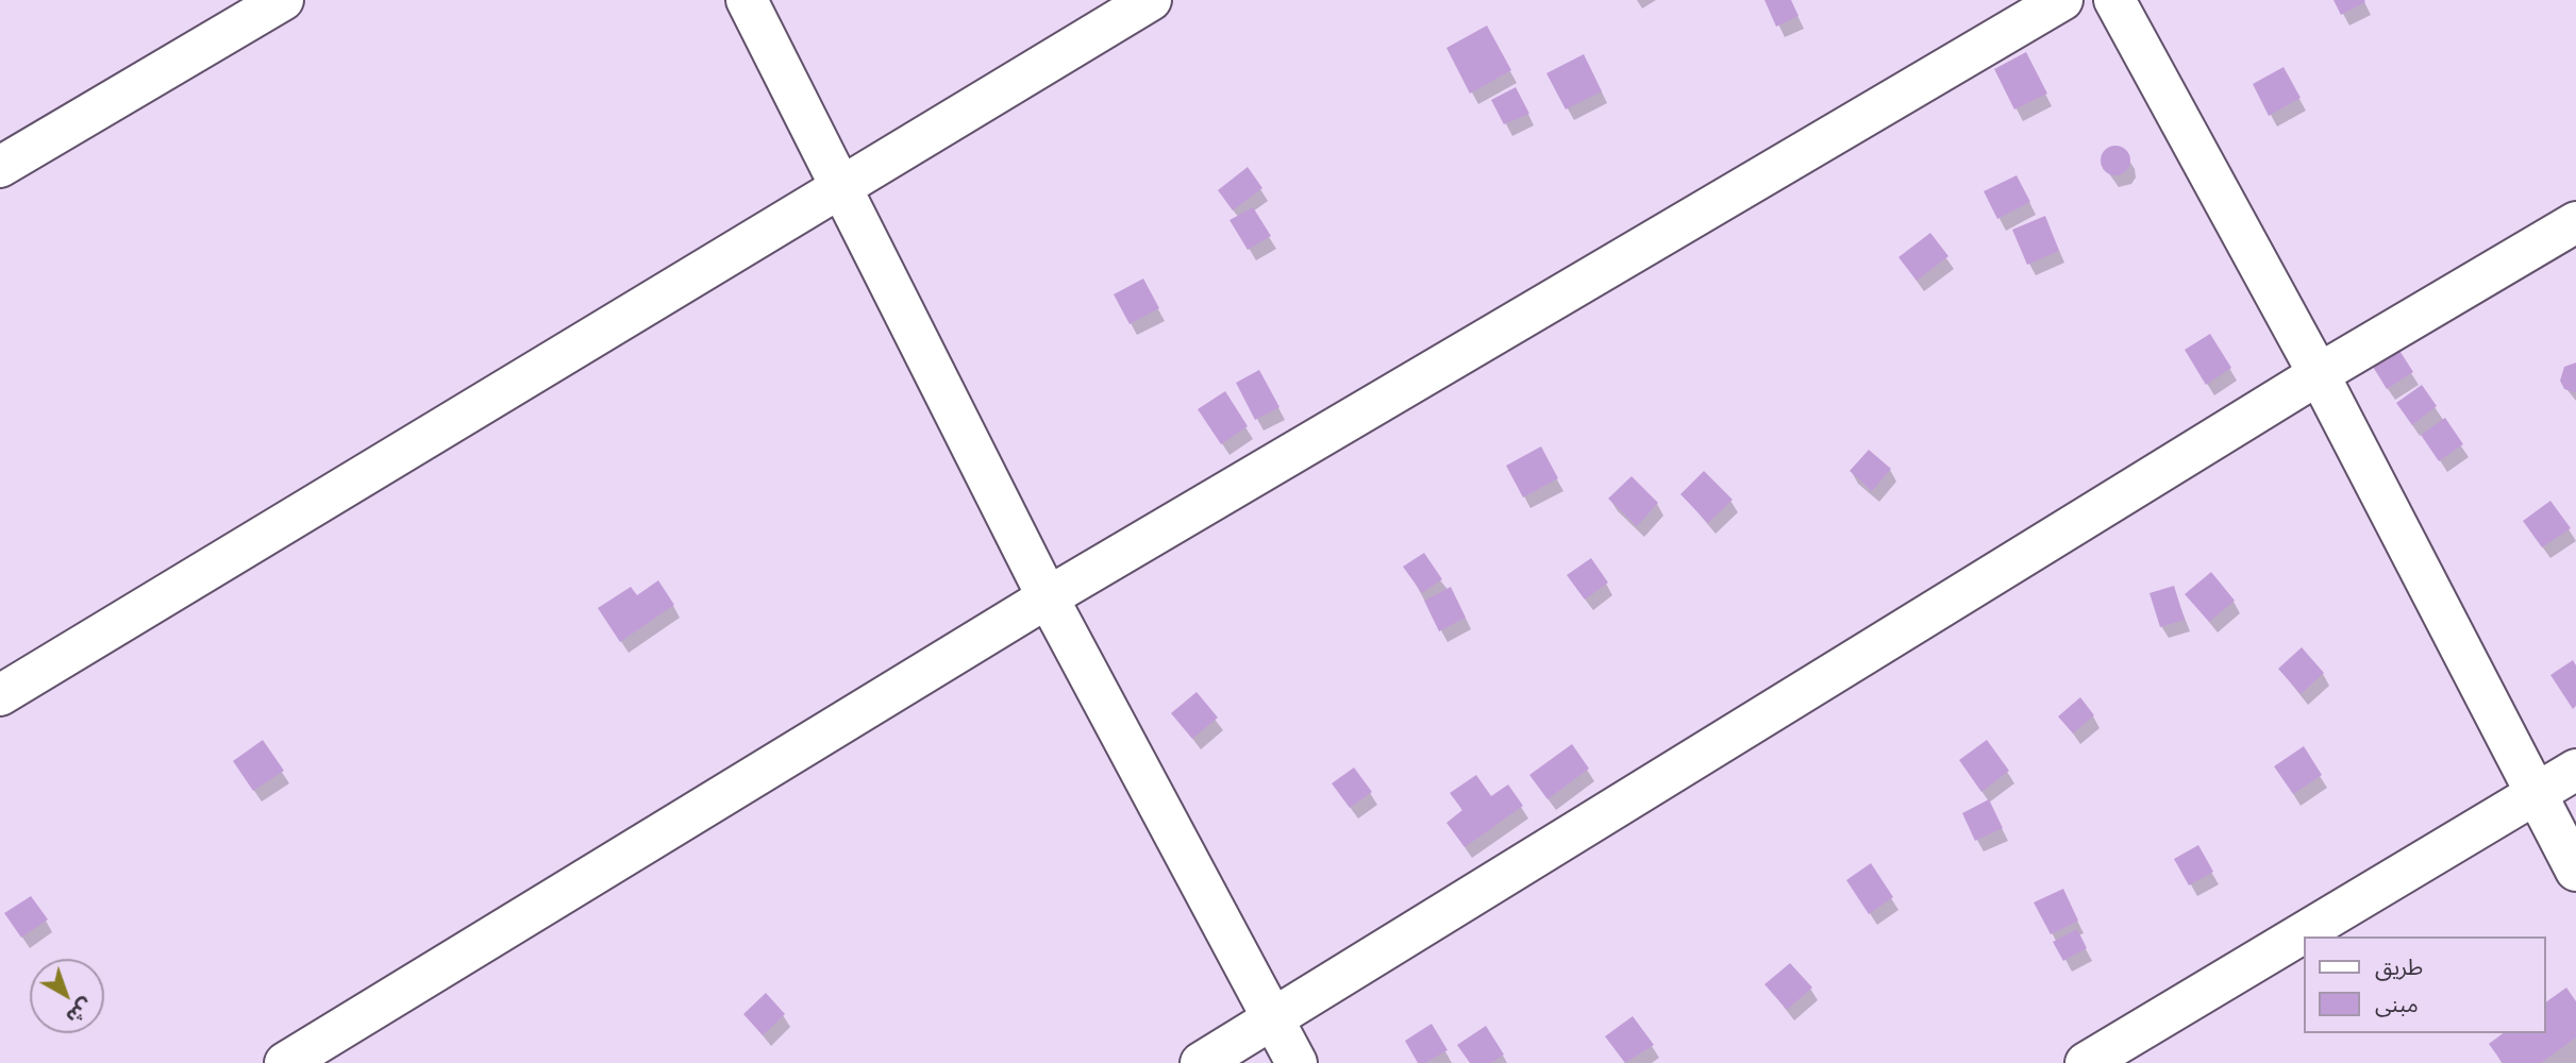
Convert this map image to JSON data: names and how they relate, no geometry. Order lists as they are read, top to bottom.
{
  "legend": ["طريق", "مبنى"],
  "north": "bottom right"
}
